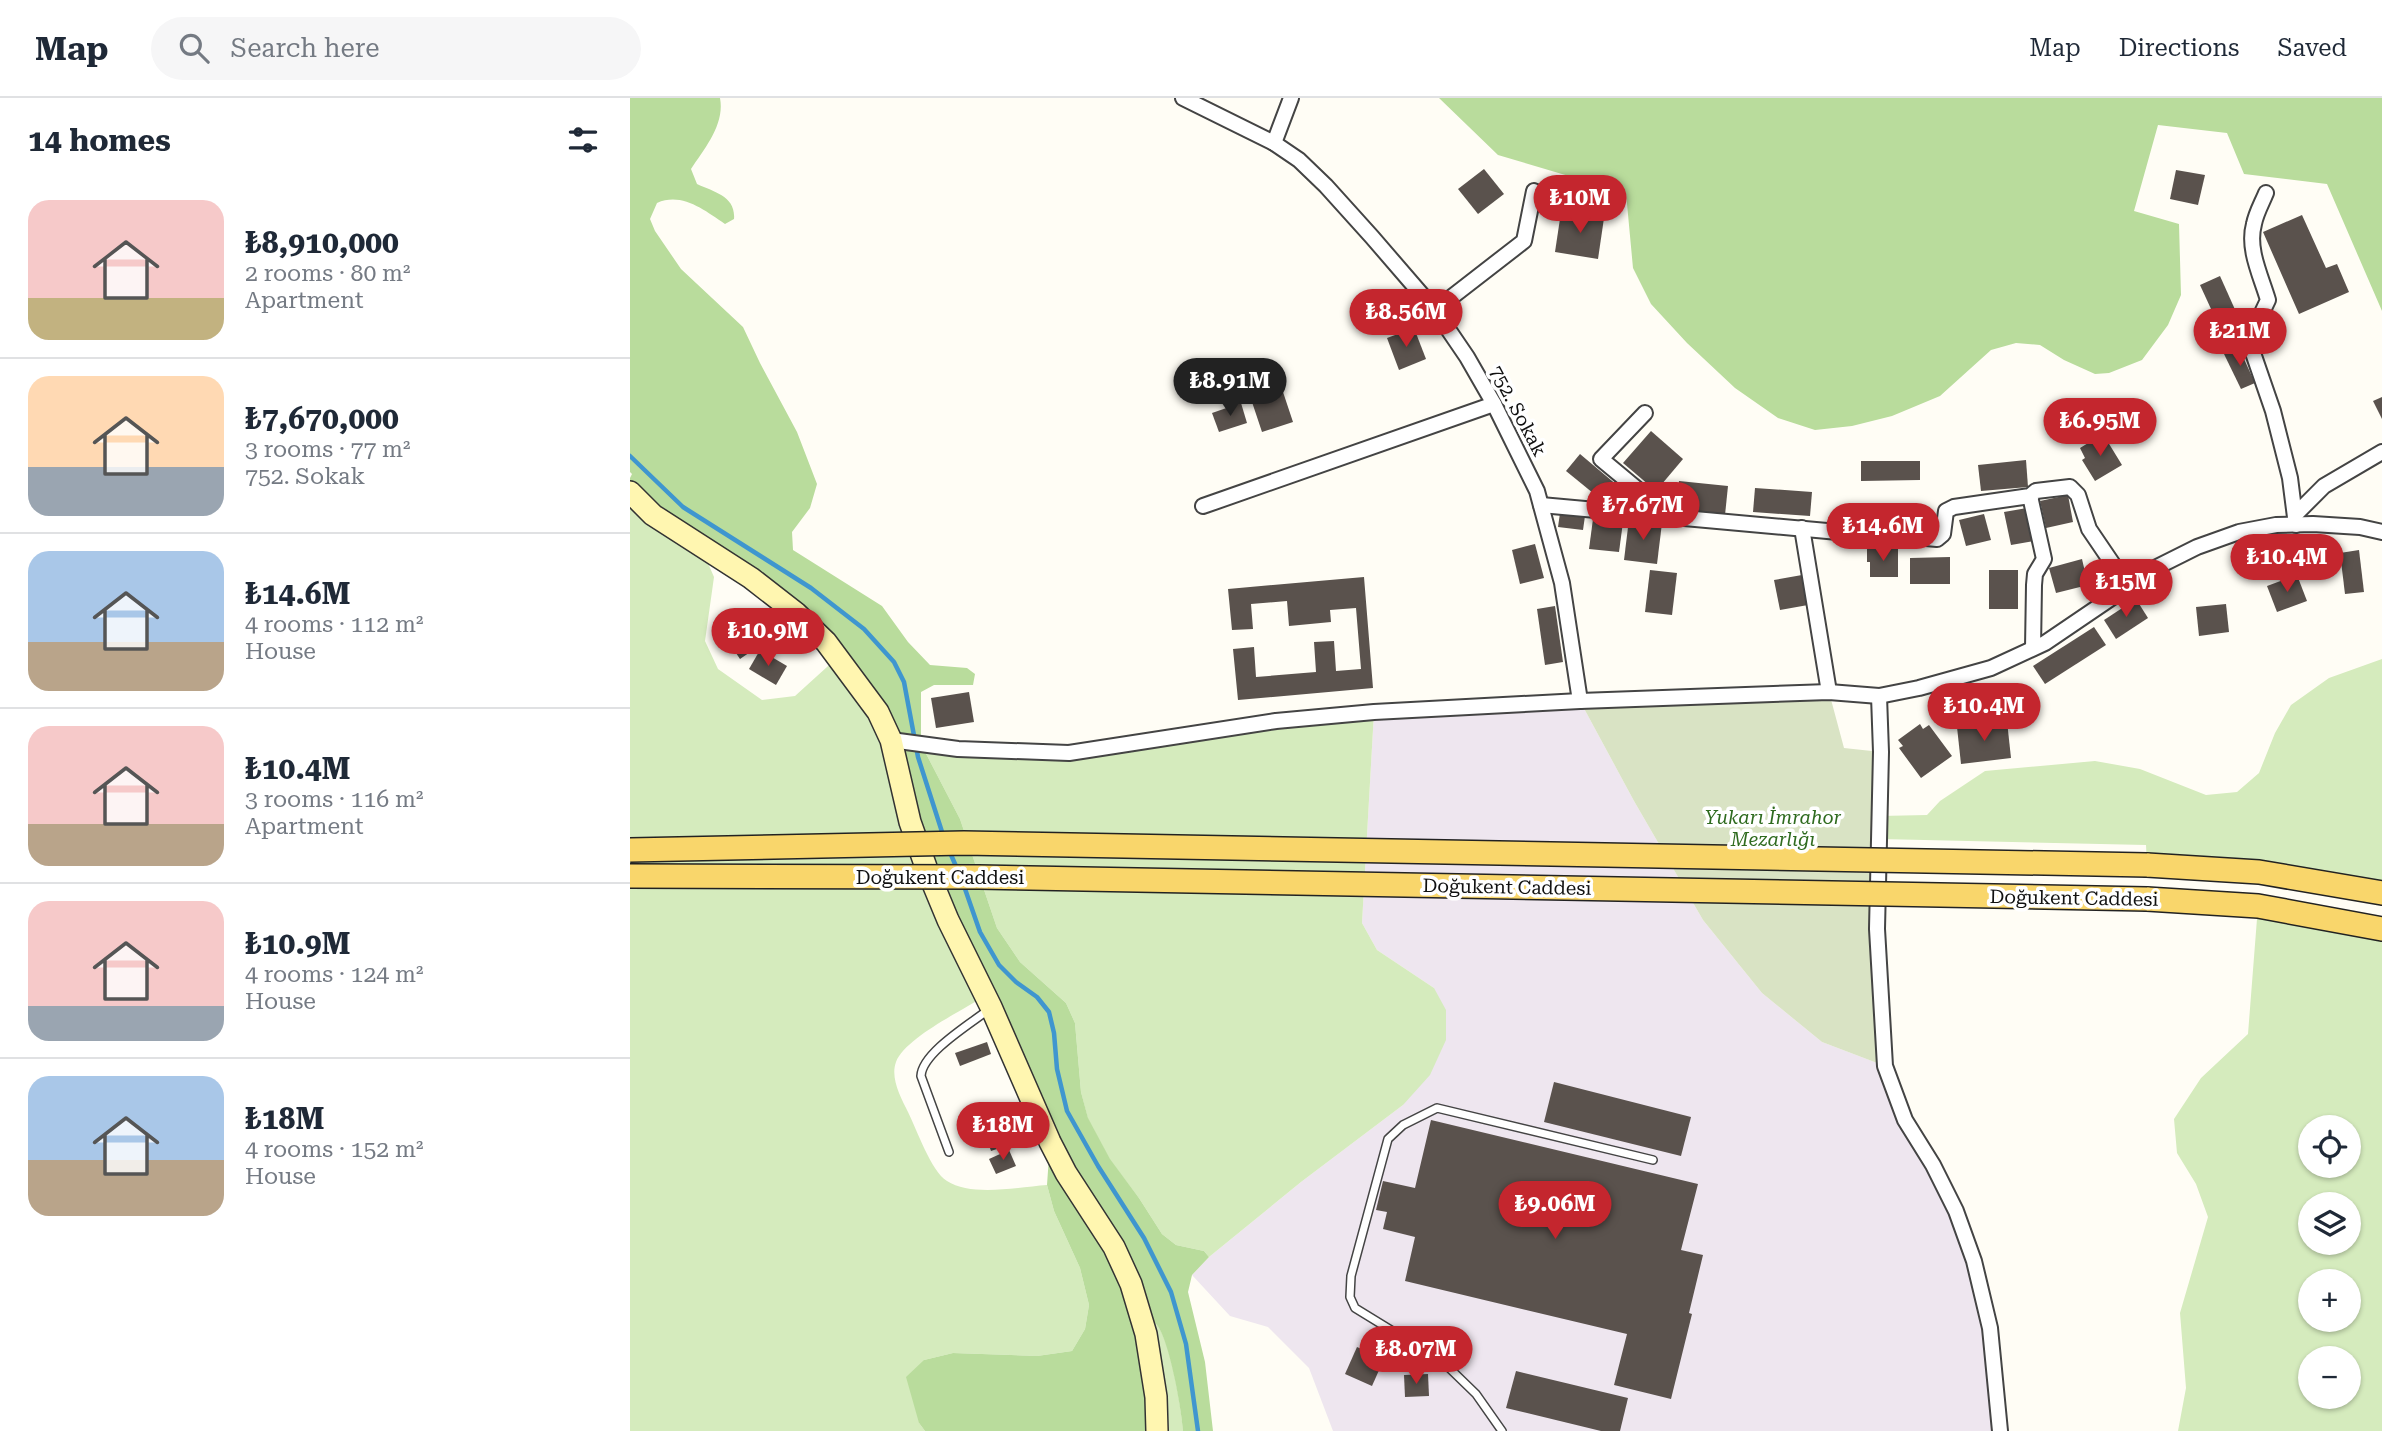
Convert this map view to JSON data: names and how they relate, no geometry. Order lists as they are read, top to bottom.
{
  "streets": {
    "main road": ["Doğukent Caddesi"],
    "street": ["752. Sokak"]
  },
  "parks": ["Yukarı İmrahor Mezarlığı"],
  "page": {
    "header": "Map",
    "search": "Search here",
    "nav": ["Map", "Directions", "Saved"],
    "heading": "14 homes",
    "price": [
      "₺10M",
      "₺8.56M",
      "₺21M",
      "₺8.91M",
      "₺6.95M",
      "₺7.67M",
      "₺14.6M",
      "₺10.4M",
      "₺15M",
      "₺10.9M",
      "₺10.4M",
      "₺18M",
      "₺9.06M",
      "₺8.07M"
    ],
    "list": [
      {
        "name": "₺8,910,000",
        "note": "2 rooms · 80 m² · Apartment"
      },
      {
        "name": "₺7,670,000",
        "note": "3 rooms · 77 m² · 752. Sokak"
      },
      {
        "name": "₺14.6M",
        "note": "4 rooms · 112 m² · House"
      },
      {
        "name": "₺10.4M",
        "note": "3 rooms · 116 m² · Apartment"
      },
      {
        "name": "₺10.9M",
        "note": "4 rooms · 124 m² · House"
      },
      {
        "name": "₺18M",
        "note": "4 rooms · 152 m² · House"
      }
    ],
    "map_buttons": ["+", "−"]
  }
}
